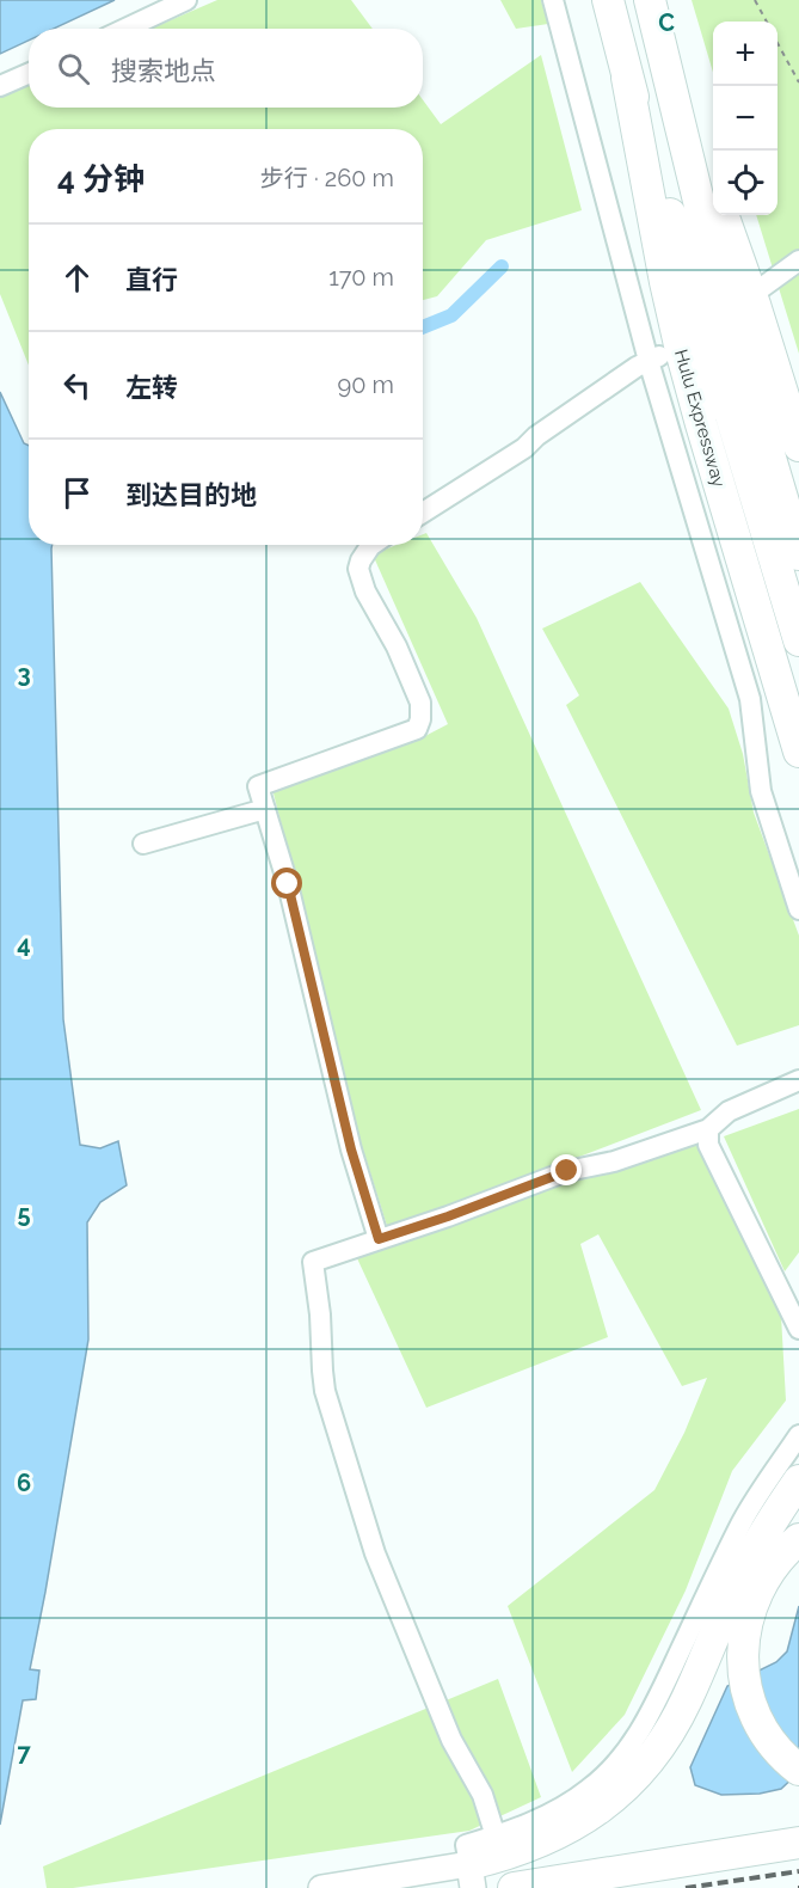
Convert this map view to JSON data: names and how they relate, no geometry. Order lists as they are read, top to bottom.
{
  "streets": {
    "highway": ["Hulu Expressway"]
  },
  "page": {
    "map_buttons": ["+", "−"],
    "search": "搜索地点",
    "heading": ["4 分钟", "步行 · 260 m"],
    "list": [
      ["直行", "170 m"],
      ["左转", "90 m"],
      "到达目的地"
    ]
  },
  "grid": {
    "columns": ["C"],
    "rows": [
      "3",
      "4",
      "5",
      "6",
      "7"
    ]
  }
}
